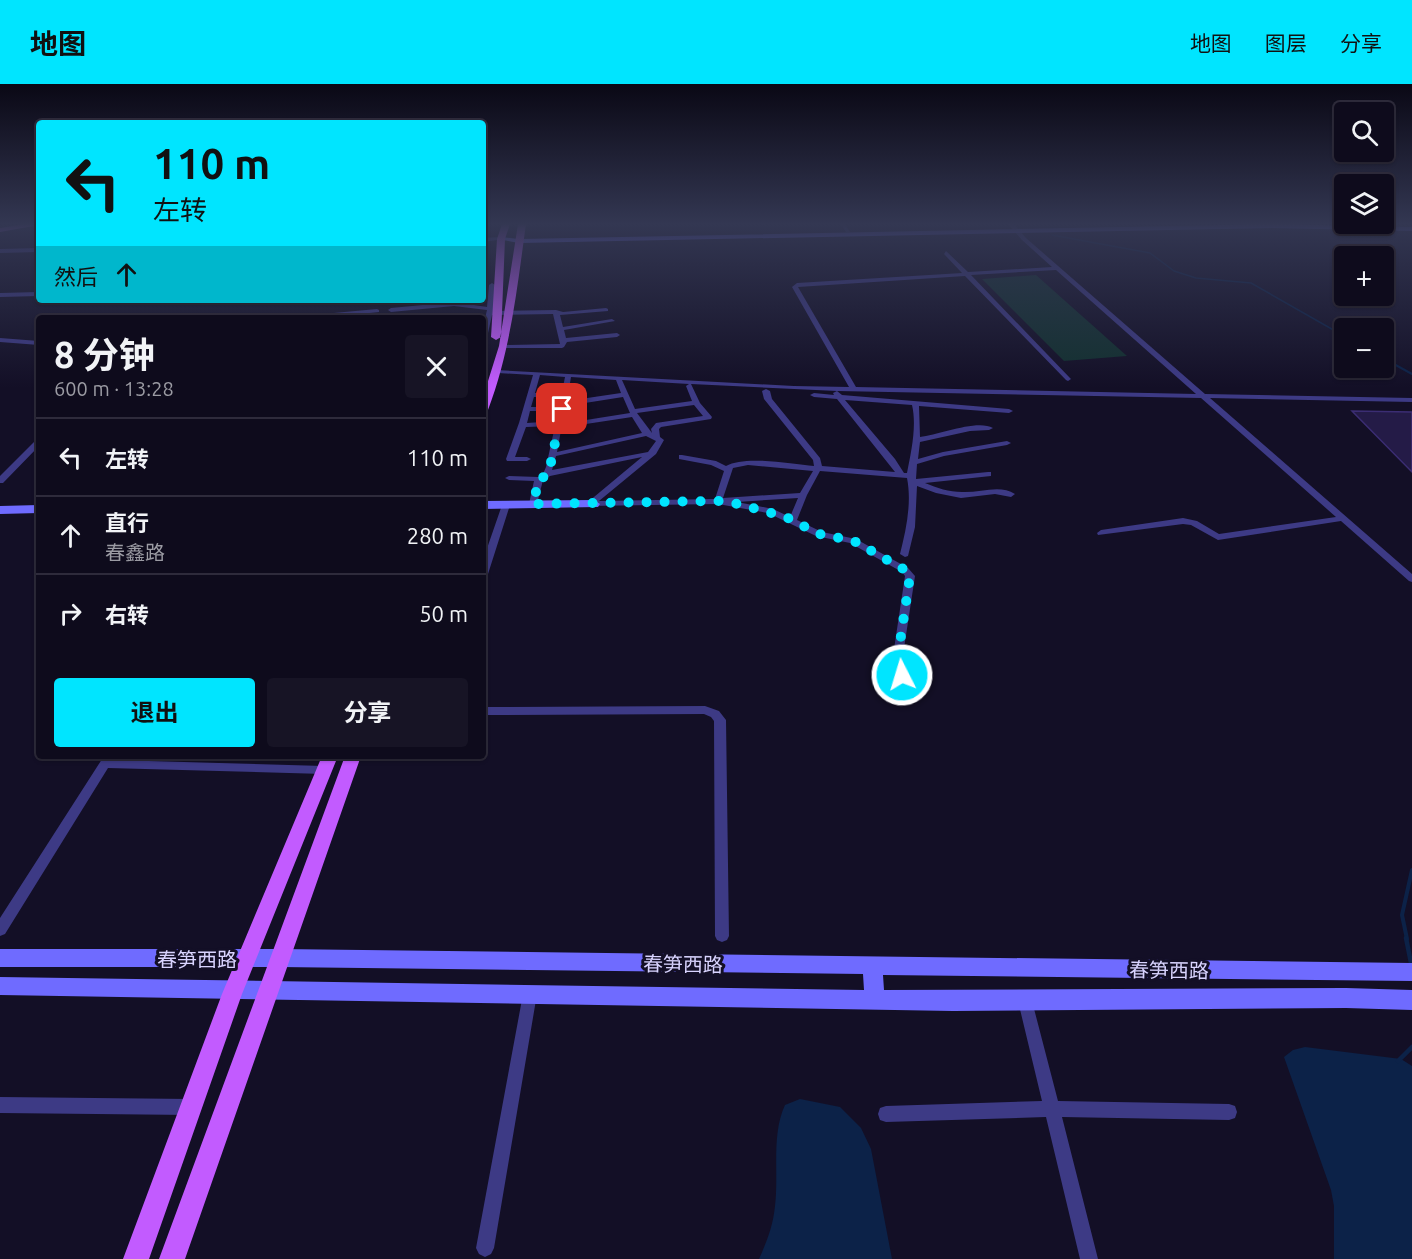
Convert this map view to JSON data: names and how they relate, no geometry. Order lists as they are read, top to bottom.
{
  "streets": {
    "main road": ["春笋西路"]
  },
  "page": {
    "header": "地图",
    "nav": ["地图", "图层", "分享"],
    "map_buttons": ["+", "−"],
    "turn": ["110 m", "左转"],
    "then": "然后",
    "heading": ["8 分钟", "600 m · 13:28"],
    "list": [
      {
        "name": "左转",
        "value": "110 m"
      },
      {
        "name": "直行",
        "note": "春鑫路",
        "value": "280 m"
      },
      {
        "name": "右转",
        "value": "50 m"
      }
    ],
    "buttons": ["退出", "分享"]
  }
}
